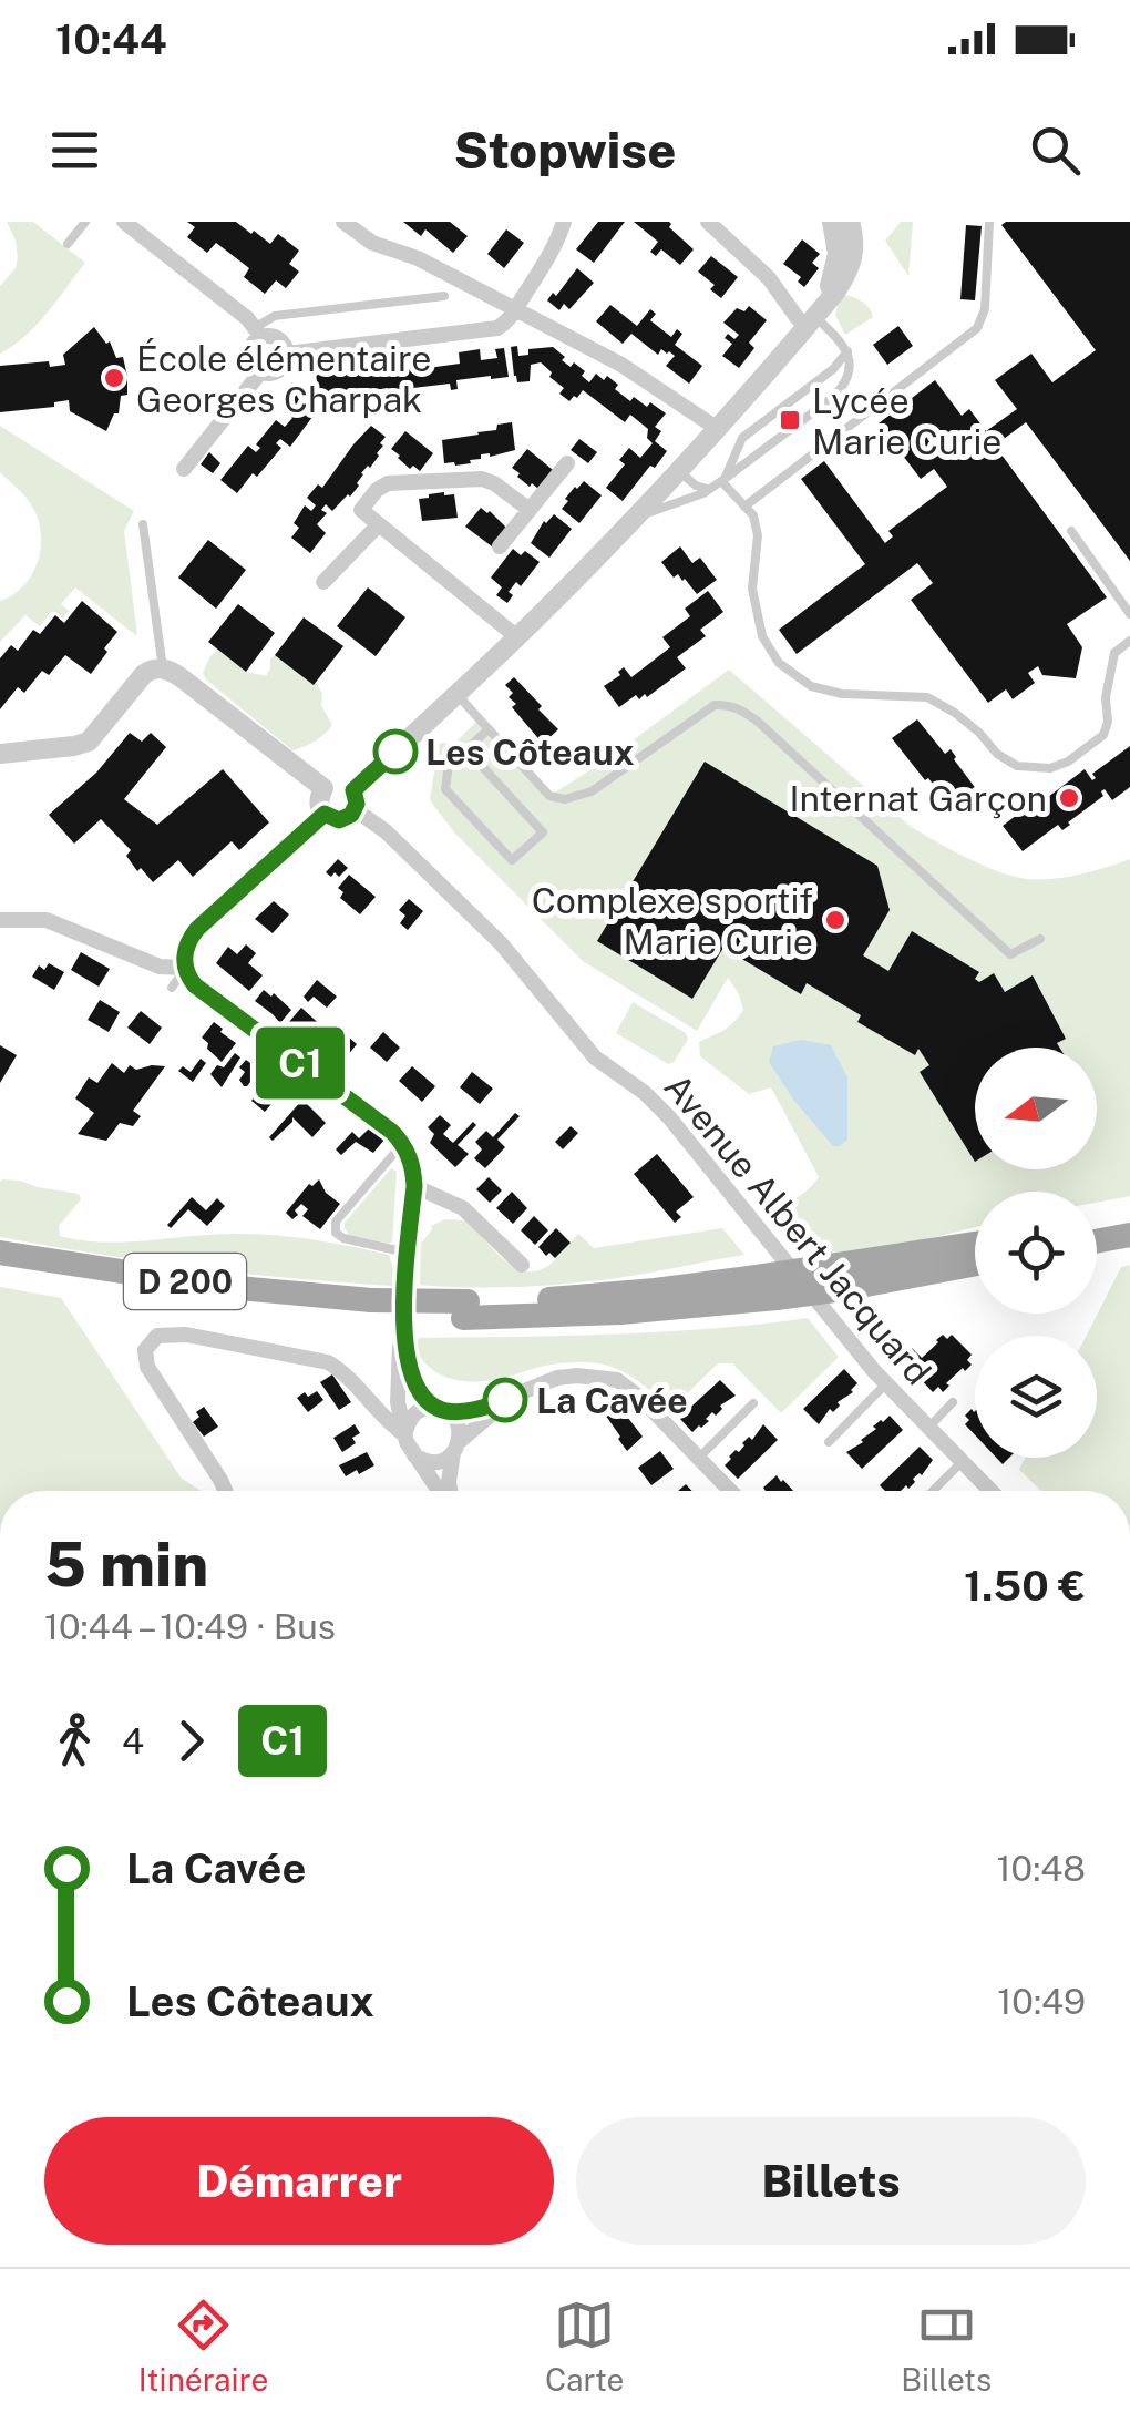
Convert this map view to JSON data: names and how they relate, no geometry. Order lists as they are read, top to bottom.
{
  "streets": {
    "main road": ["D 200"],
    "street": ["Avenue Albert Jacquard"]
  },
  "places": {
    "other": [
      "École élémentaire Georges Charpak",
      "Les Côteaux",
      "Internat Garçon",
      "Complexe sportif Marie Curie",
      "La Cavée"
    ],
    "transit": ["Lycée Marie Curie"]
  },
  "lines": ["bus line C1"],
  "north": "left",
  "page": {
    "status": "10:44",
    "header": "Stopwise",
    "on_map": "C1",
    "heading": ["5 min", "10:44 – 10:49 · Bus", "1.50 €"],
    "legs": ["4", "C1"],
    "list": [
      {
        "name": "La Cavée",
        "value": "10:48"
      },
      {
        "name": "Les Côteaux",
        "value": "10:49"
      }
    ],
    "buttons": ["Démarrer", "Billets"],
    "tabs": ["Itinéraire", "Carte", "Billets"]
  }
}
